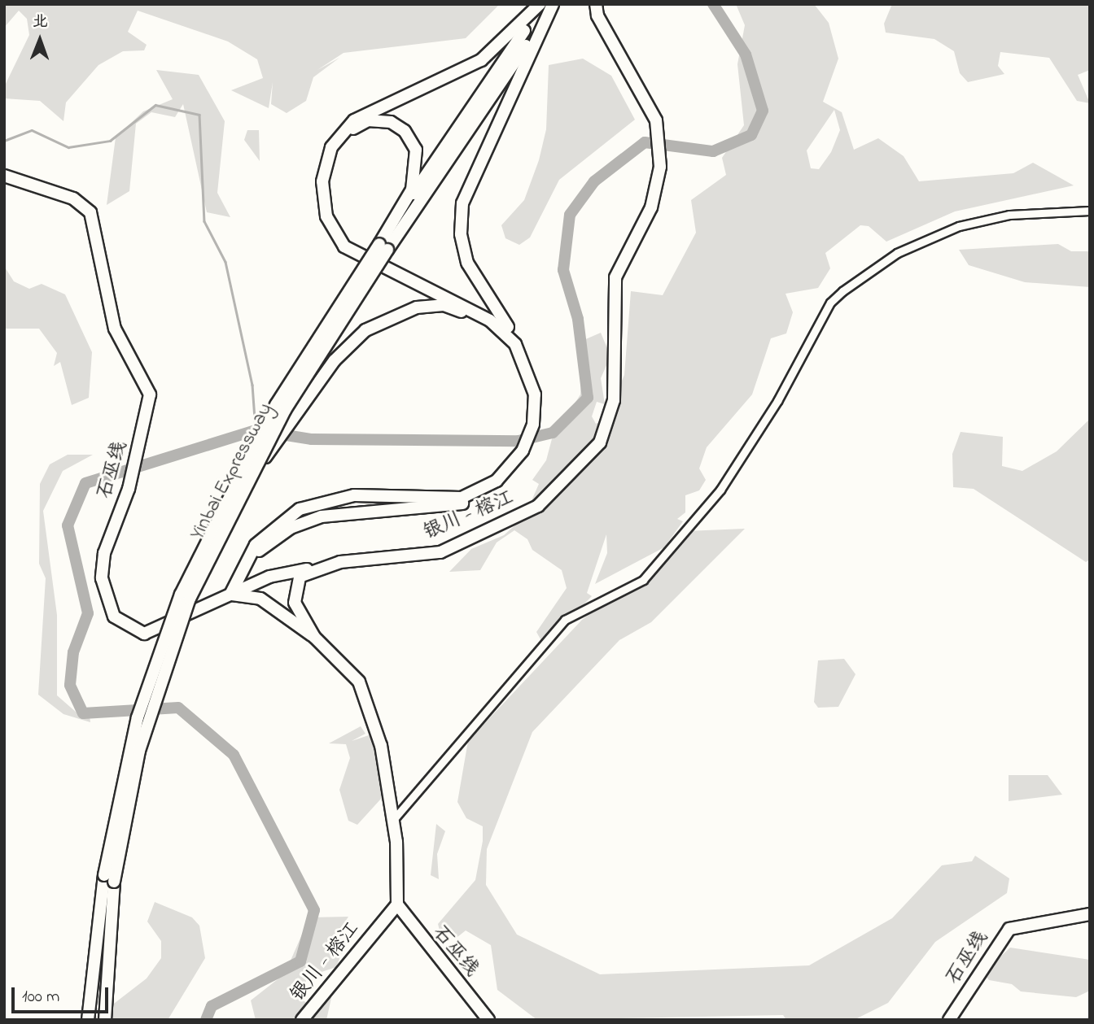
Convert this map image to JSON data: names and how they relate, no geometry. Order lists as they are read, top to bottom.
{
  "streets": {
    "highway": ["石巫线", "Yinbai Expressway", "银川 - 榕江"]
  },
  "crossings": [
    ["石巫线", "银川 - 榕江"]
  ],
  "scale_bar": "100 m",
  "north": "top"
}
